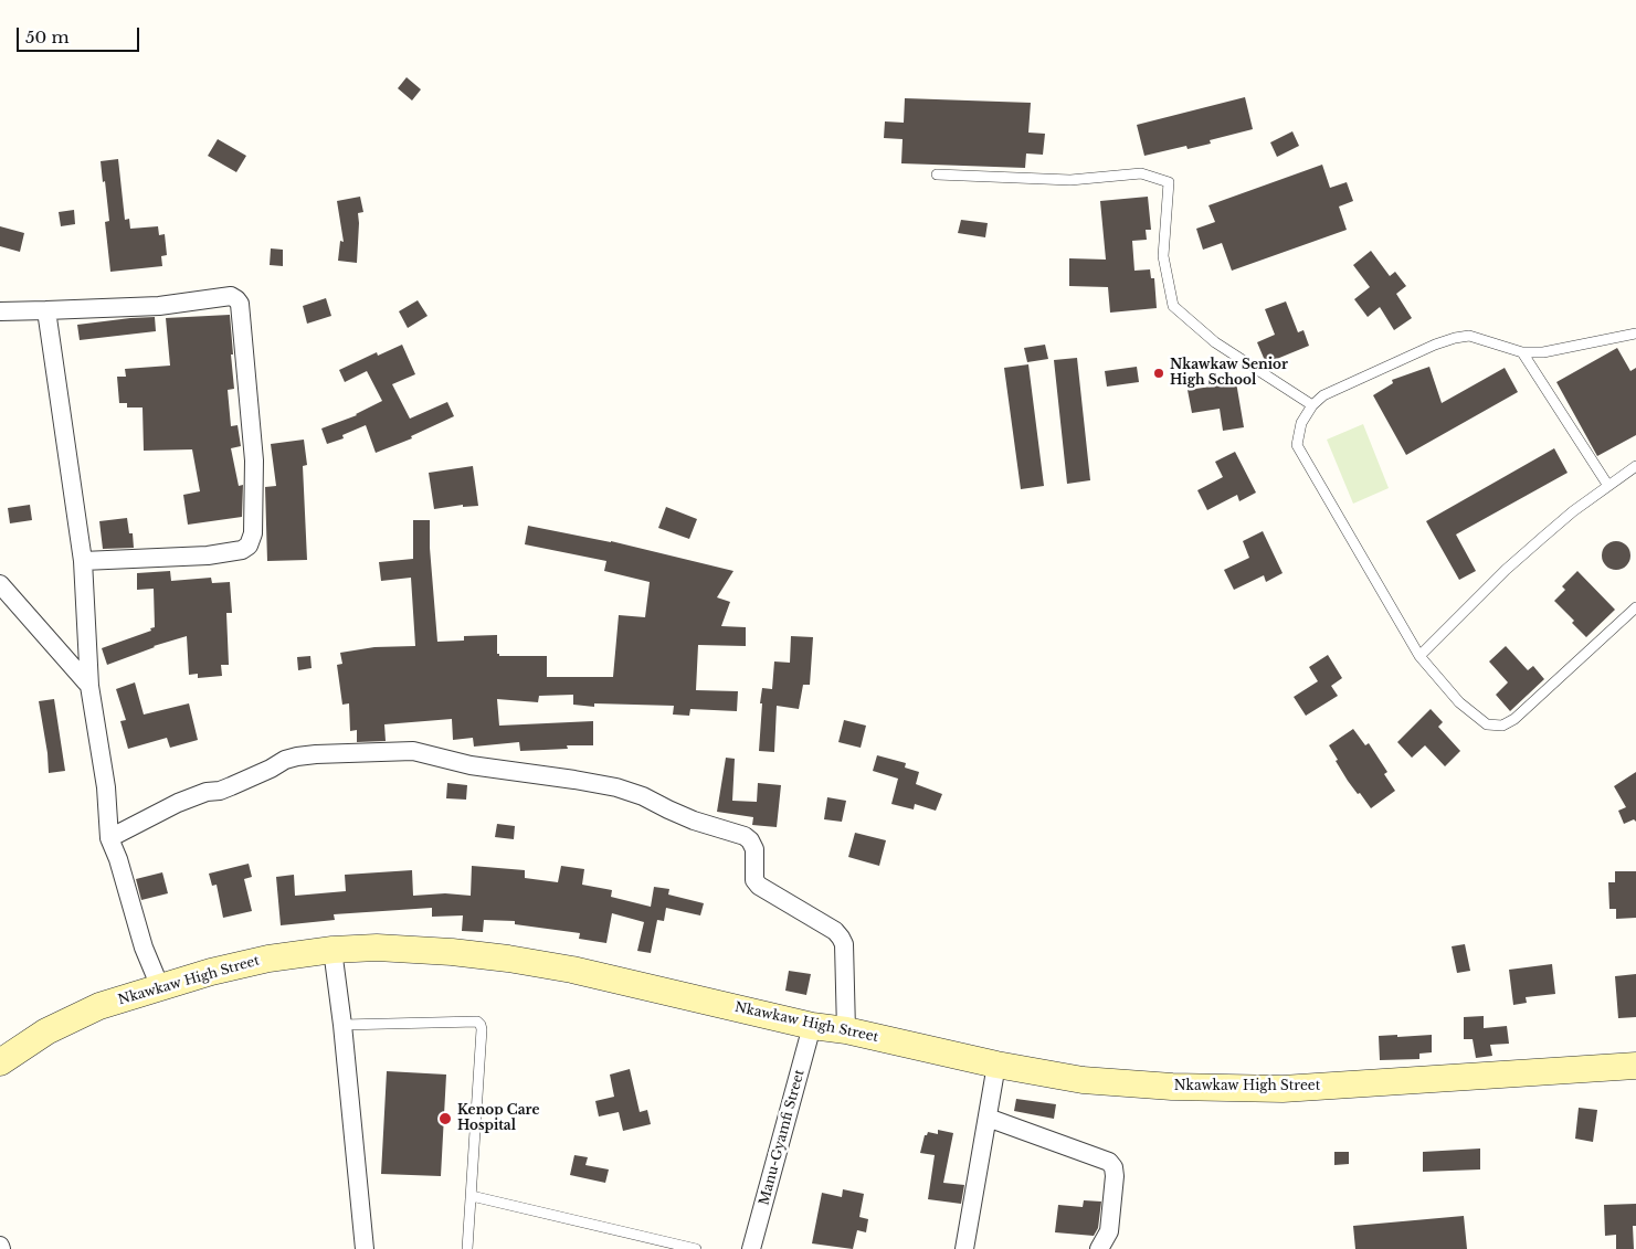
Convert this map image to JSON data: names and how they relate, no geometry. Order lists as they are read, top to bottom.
{
  "streets": {
    "main road": ["Nkawkaw High Street"],
    "street": ["Manu-Gyamfi Street"]
  },
  "crossings": [
    ["Nkawkaw High Street", "Manu-Gyamfi Street"]
  ],
  "places": ["Nkawkaw Senior High School", "Kenop Care Hospital"],
  "scale_bar": "50 m"
}
